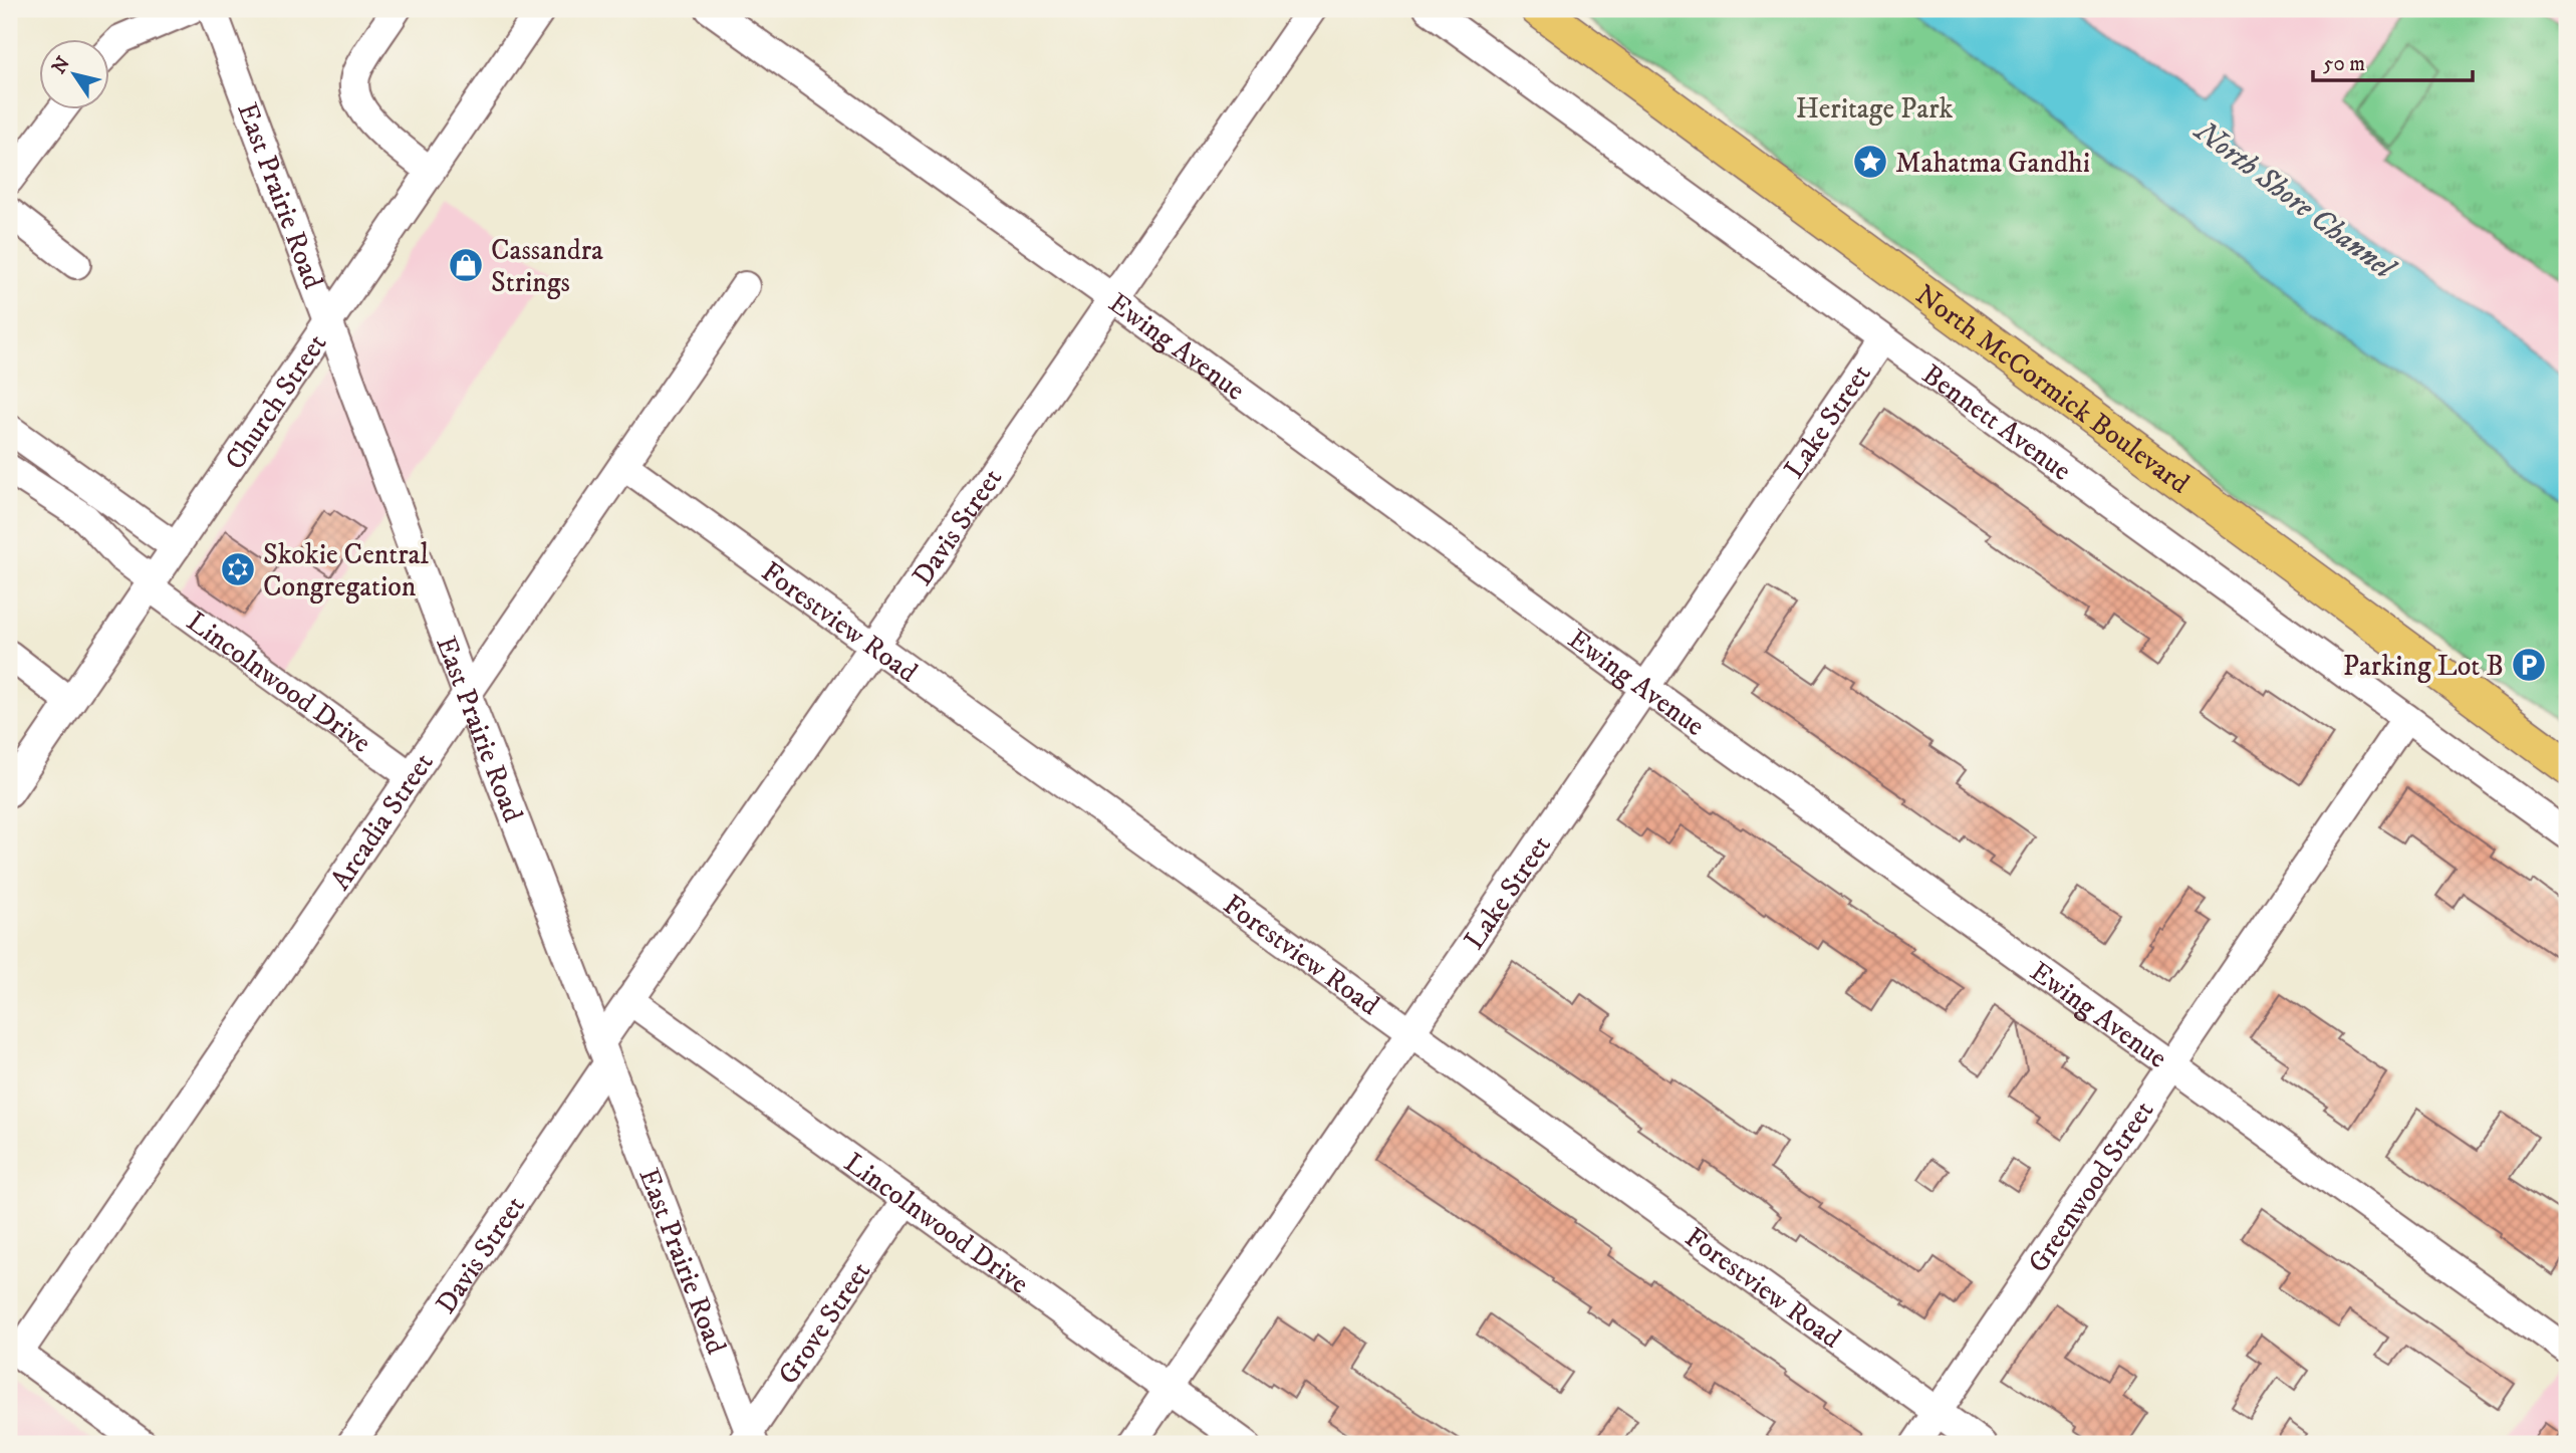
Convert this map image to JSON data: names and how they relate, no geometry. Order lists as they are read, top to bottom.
{
  "streets": {
    "main road": ["North McCormick Boulevard"],
    "street": [
      "East Prairie Road",
      "Ewing Avenue",
      "Church Street",
      "Lake Street",
      "Bennett Avenue",
      "Davis Street",
      "Forestview Road",
      "Lincolnwood Drive",
      "Arcadia Street",
      "Greenwood Street",
      "Grove Street"
    ]
  },
  "crossings": [
    ["East Prairie Road", "Church Street"],
    ["East Prairie Road", "Davis Street"],
    ["East Prairie Road", "Arcadia Street"],
    ["East Prairie Road", "Grove Street"],
    ["Ewing Avenue", "Lake Street"],
    ["Ewing Avenue", "Davis Street"],
    ["Ewing Avenue", "Greenwood Street"],
    ["Church Street", "Lincolnwood Drive"],
    ["Lake Street", "Bennett Avenue"],
    ["Lake Street", "Forestview Road"],
    ["Lake Street", "Lincolnwood Drive"],
    ["Bennett Avenue", "Greenwood Street"],
    ["Davis Street", "Forestview Road"],
    ["Davis Street", "Lincolnwood Drive"],
    ["Forestview Road", "Arcadia Street"],
    ["Forestview Road", "Greenwood Street"],
    ["Lincolnwood Drive", "Arcadia Street"],
    ["Lincolnwood Drive", "Grove Street"]
  ],
  "water": ["North Shore Channel"],
  "parks": ["Heritage Park"],
  "places": {
    "place": ["Mahatma Gandhi"],
    "shop": ["Cassandra Strings"],
    "synagogue": ["Skokie Central Congregation"],
    "parking": ["Parking Lot B"]
  },
  "scale_bar": "50 m",
  "north": "top left"
}
